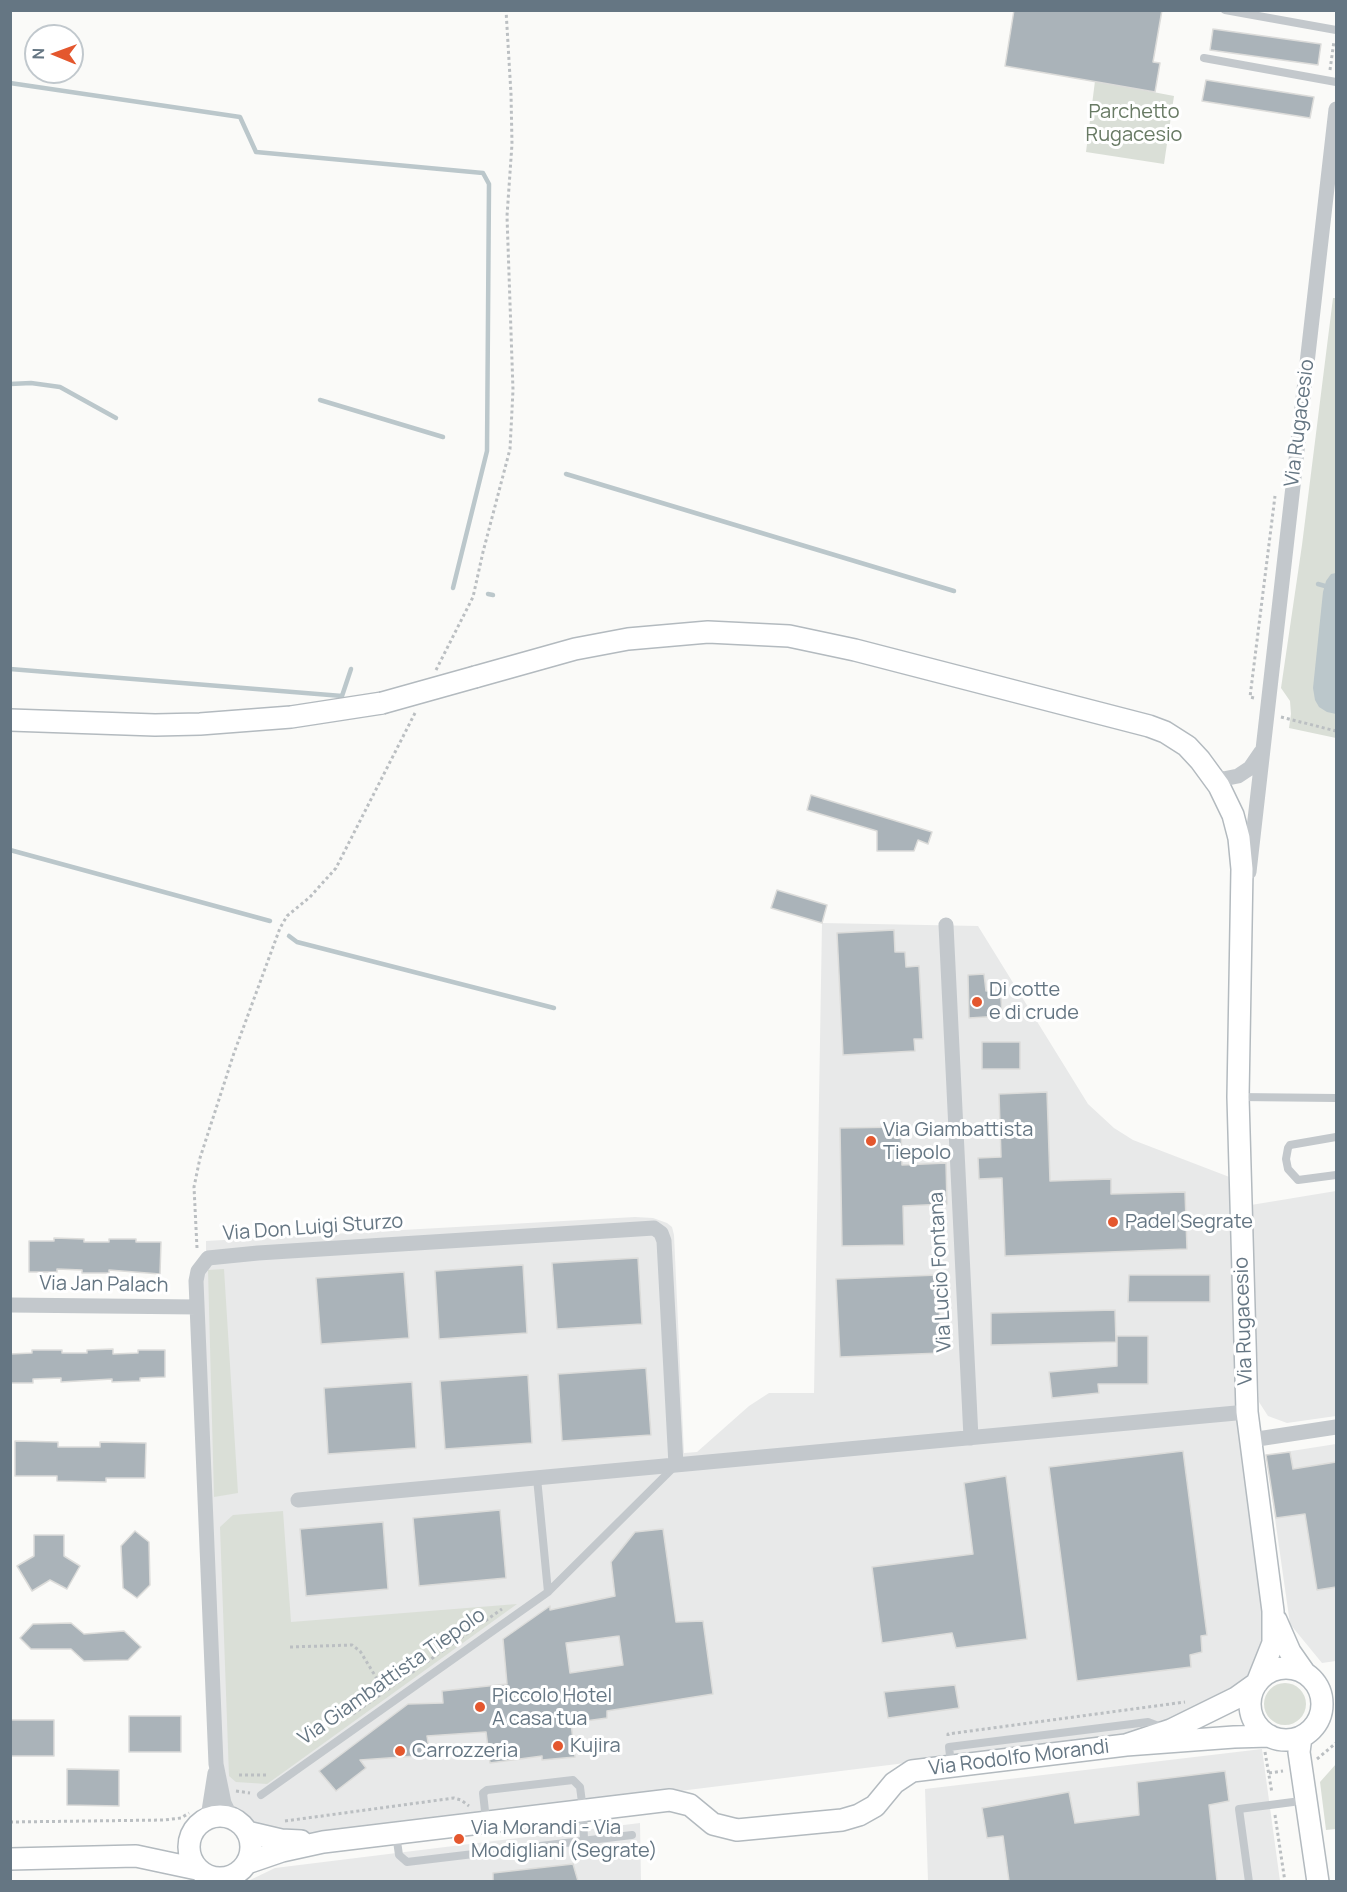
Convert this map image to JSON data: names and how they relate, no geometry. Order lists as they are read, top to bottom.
{
  "streets": {
    "main road": ["Via Rugacesio", "Via Rodolfo Morandi"],
    "street": ["Via Don Luigi Sturzo", "Via Lucio Fontana", "Via Jan Palach"],
    "lane": ["Via Giambattista Tiepolo"]
  },
  "crossings": [
    ["Via Rugacesio", "Via Rodolfo Morandi"],
    ["Via Don Luigi Sturzo", "Via Giambattista Tiepolo"]
  ],
  "parks": ["Parchetto Rugacesio"],
  "places": [
    "Di cotte e di crude",
    "Via Giambattista Tiepolo",
    "Padel Segrate",
    "Piccolo Hotel A casa tua",
    "Kujira",
    "Carrozzeria",
    "Via Morandi - Via Modigliani (Segrate)"
  ],
  "north": "left"
}
